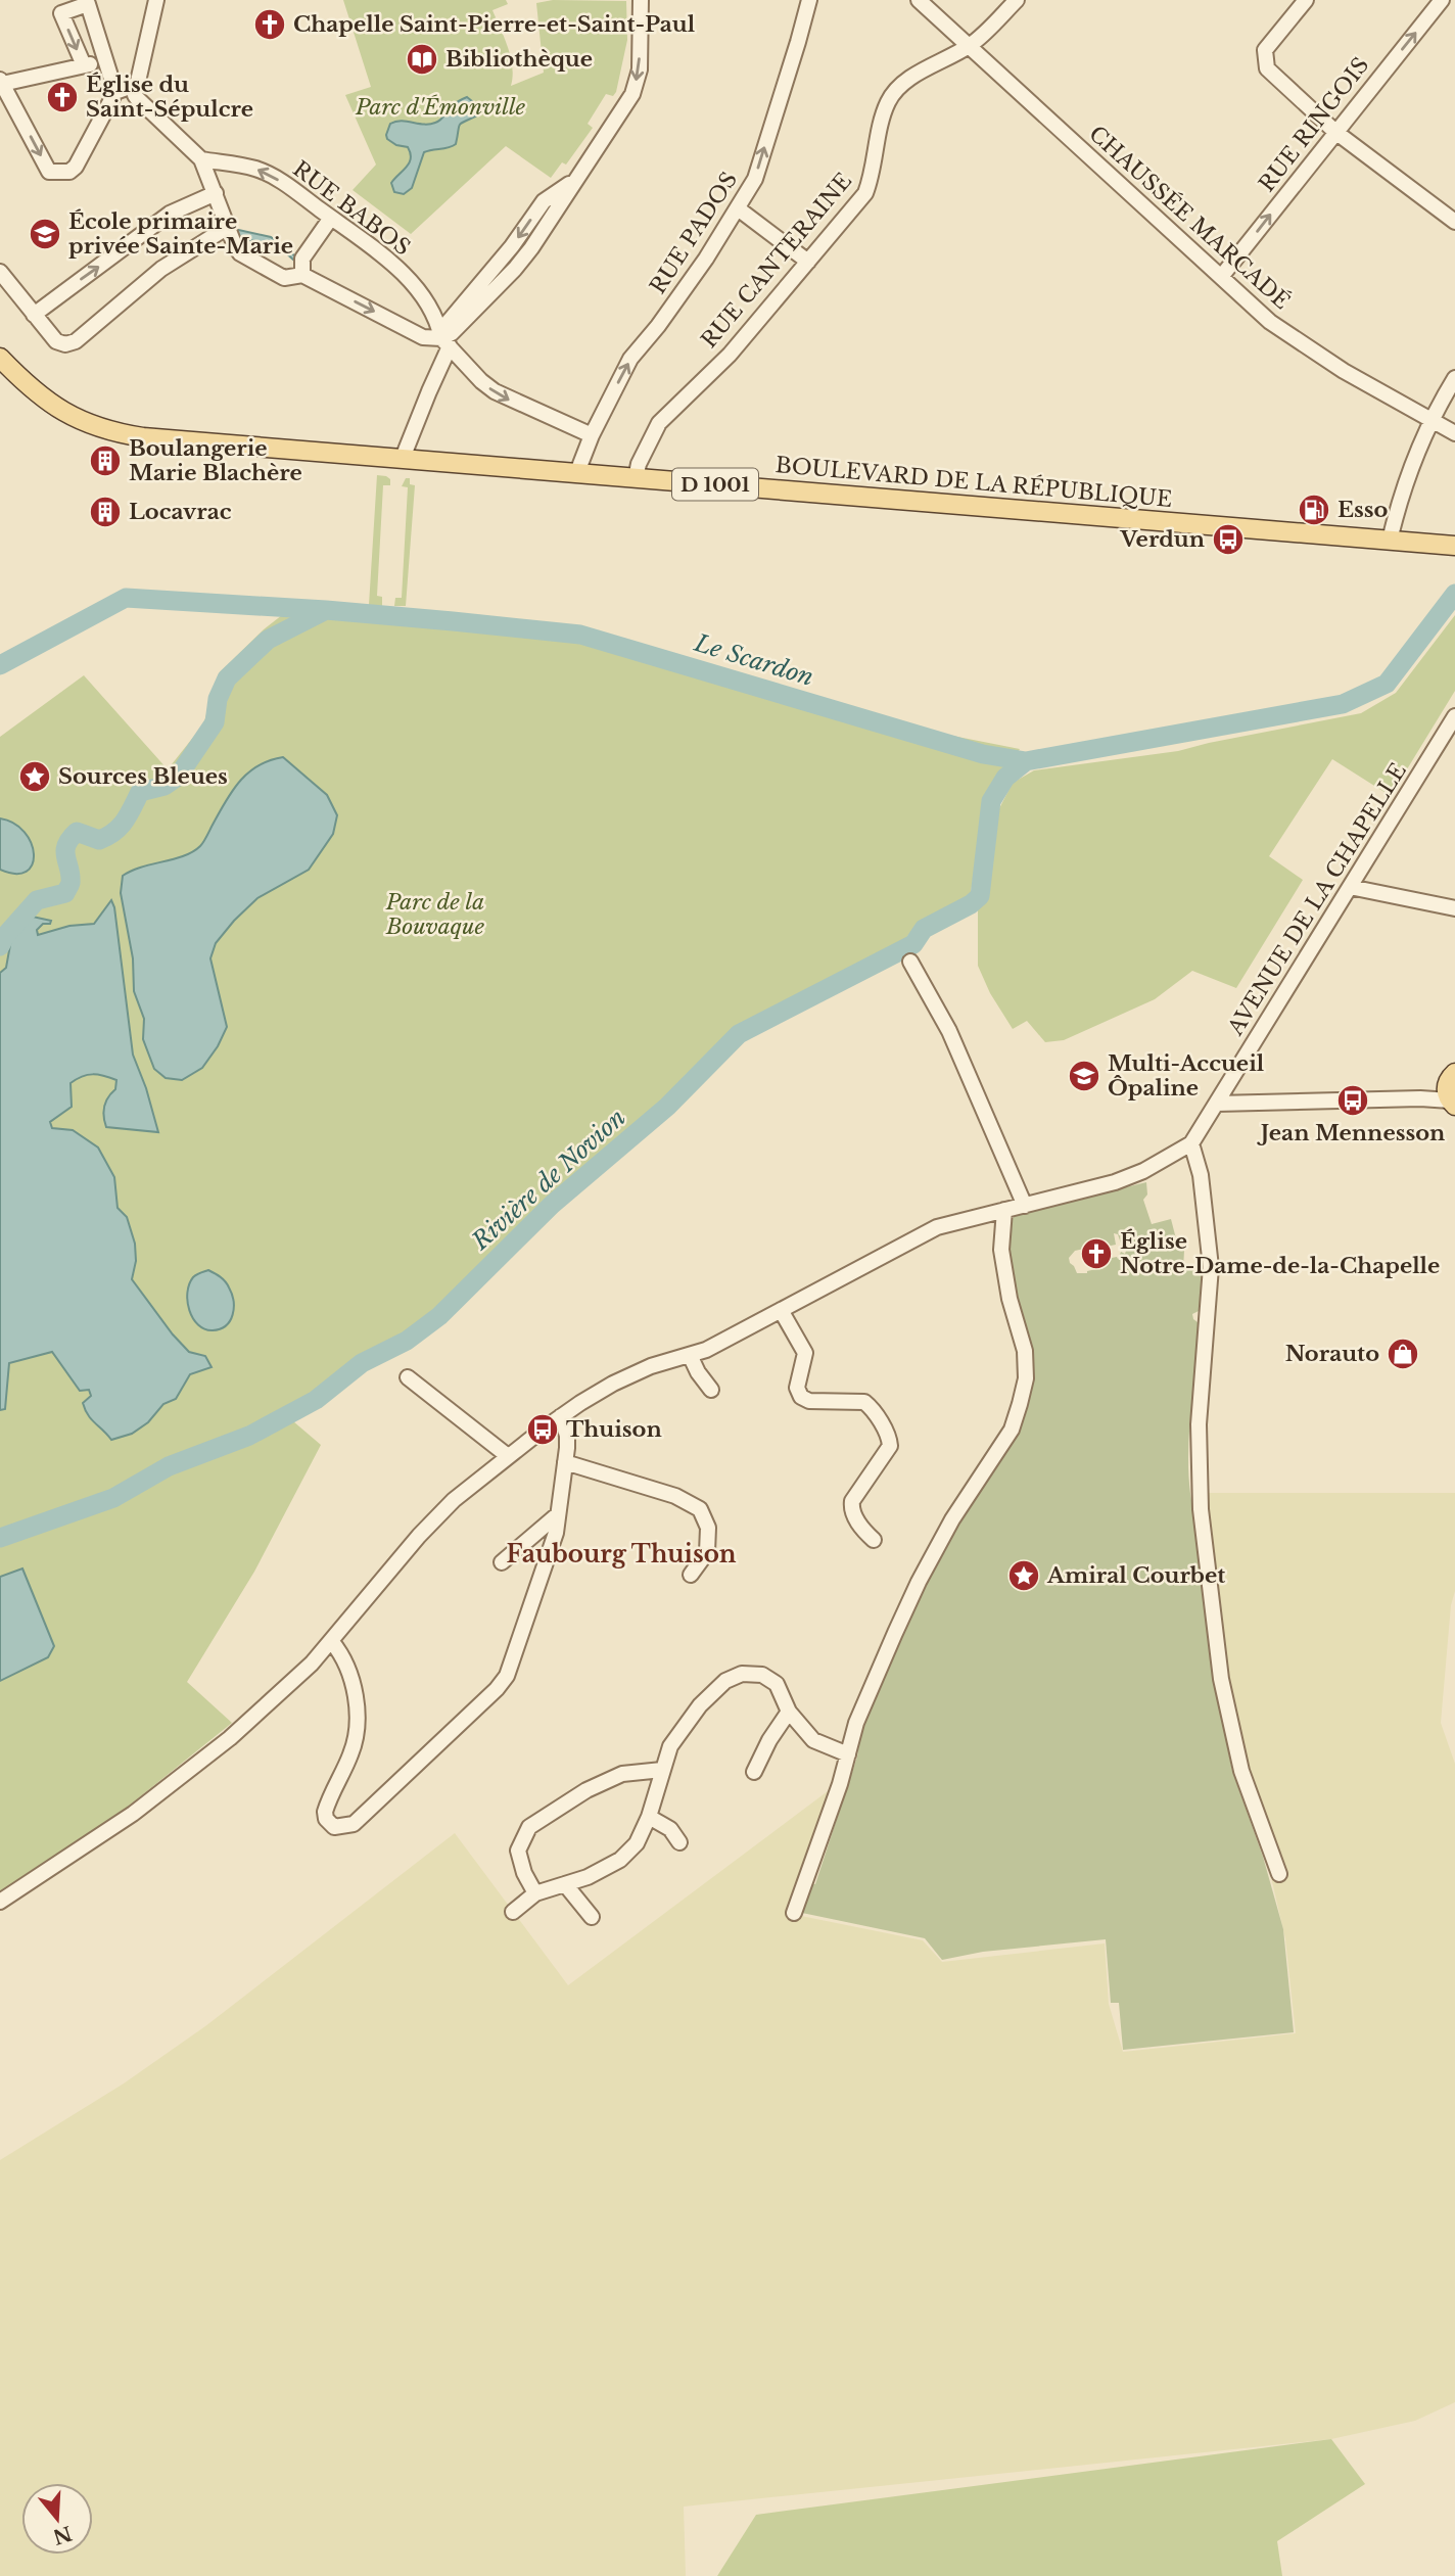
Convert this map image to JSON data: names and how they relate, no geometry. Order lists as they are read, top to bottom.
{
  "streets": {
    "main road": ["BOULEVARD DE LA RÉPUBLIQUE", "D 1001"],
    "street": [
      "RUE RINGOIS",
      "RUE BABOS",
      "CHAUSSÉE MARCADÉ",
      "RUE PADOS",
      "RUE CANTERAINE",
      "AVENUE DE LA CHAPELLE"
    ]
  },
  "crossings": [
    ["RUE RINGOIS", "CHAUSSÉE MARCADÉ"],
    ["CHAUSSÉE MARCADÉ", "RUE CANTERAINE"],
    ["RUE PADOS", "BOULEVARD DE LA RÉPUBLIQUE"],
    ["RUE CANTERAINE", "BOULEVARD DE LA RÉPUBLIQUE"]
  ],
  "one_way": ["RUE RINGOIS", "RUE BABOS", "RUE PADOS"],
  "districts": ["Faubourg Thuison"],
  "water": ["Le Scardon", "Rivière de Novion"],
  "parks": ["Parc d'Émonville", "Parc de la Bouvaque"],
  "places": {
    "church": ["Chapelle Saint-Pierre-et-Saint-Paul", "Église du Saint-Sépulcre", "Église Notre-Dame-de-la-Chapelle"],
    "library": ["Bibliothèque"],
    "school or university": ["École primaire privée Sainte-Marie", "Multi-Accueil Ôpaline"],
    "building": ["Boulangerie Marie Blachère", "Locavrac"],
    "fuel station": ["Esso"],
    "bus stop": ["Verdun", "Jean Mennesson", "Thuison"],
    "place": ["Sources Bleues", "Amiral Courbet"],
    "shop": ["Norauto"]
  },
  "north": "bottom"
}
